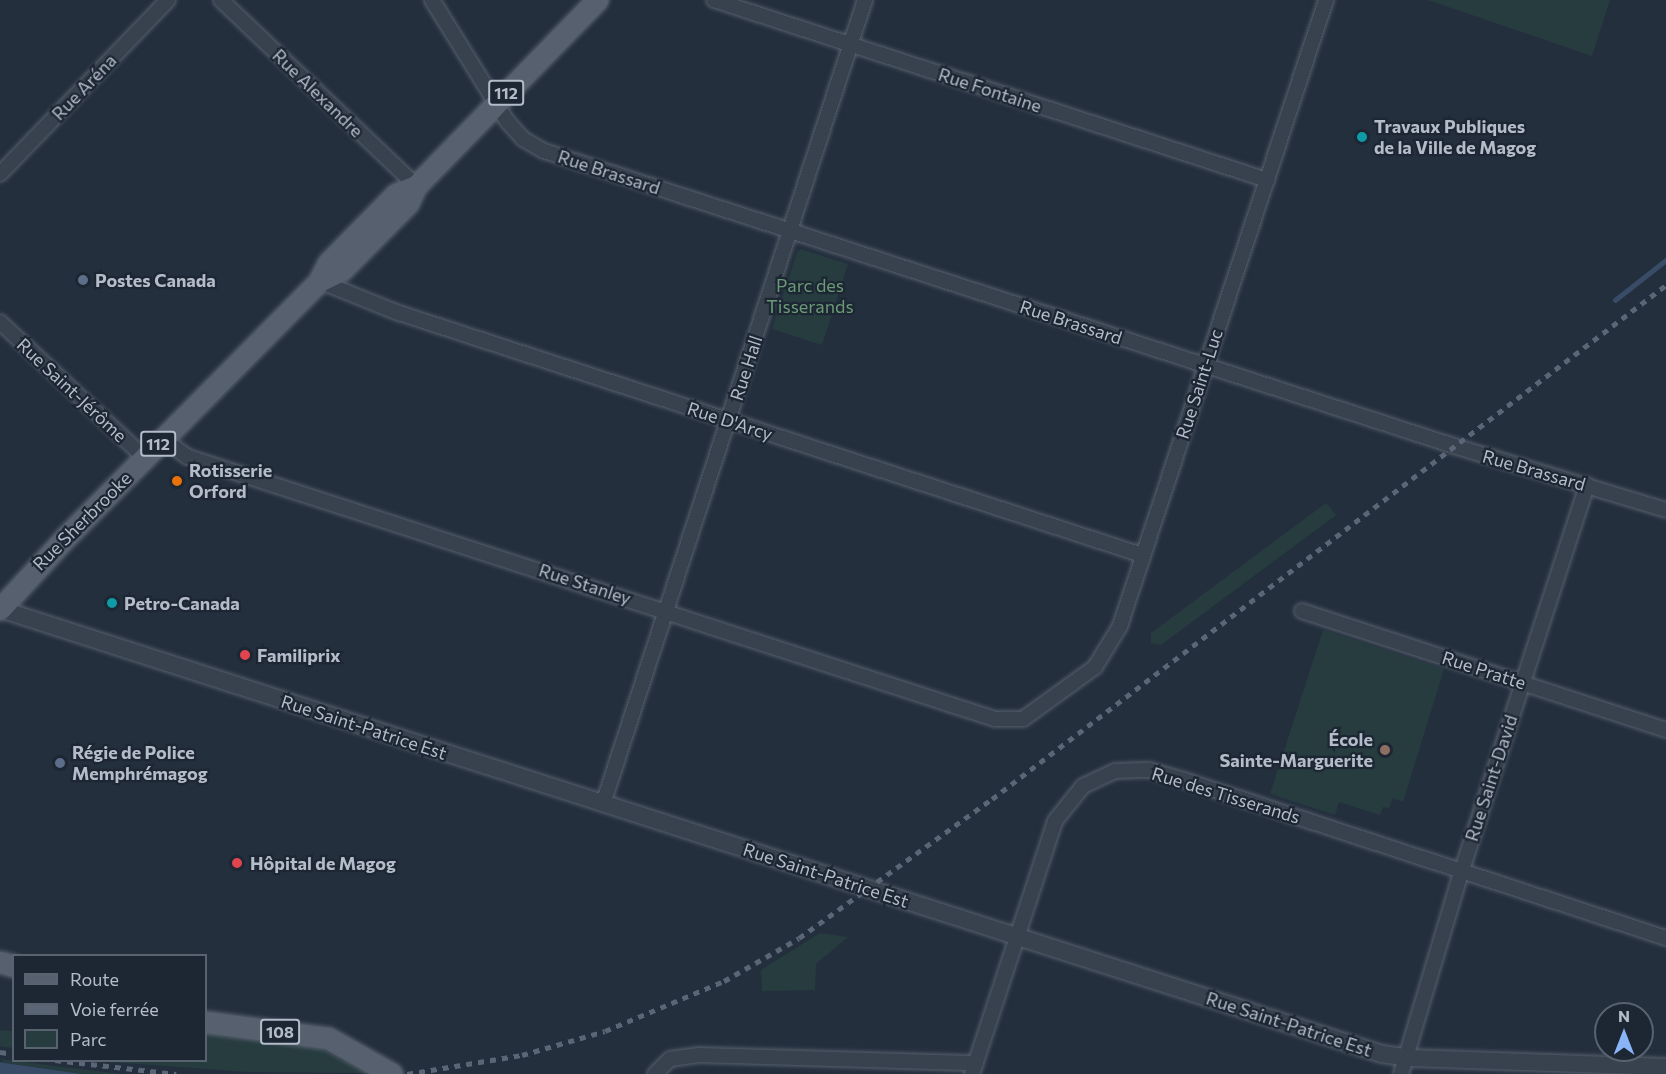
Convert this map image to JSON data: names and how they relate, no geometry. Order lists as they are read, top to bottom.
{
  "streets": {
    "main road": ["112", "Rue Sherbrooke", "108"],
    "street": [
      "Rue Aréna",
      "Rue Fontaine",
      "Rue Alexandre",
      "Rue Brassard",
      "Rue Hall",
      "Rue Saint-Luc",
      "Rue Saint-Jérôme",
      "Rue D'Arcy",
      "Rue Stanley",
      "Rue Pratte",
      "Rue Saint-Patrice Est",
      "Rue Saint-David",
      "Rue des Tisserands"
    ]
  },
  "crossings": [
    ["Rue Fontaine", "Rue Hall"],
    ["Rue Fontaine", "Rue Saint-Luc"],
    ["Rue Alexandre", "Rue Sherbrooke"],
    ["Rue Brassard", "Rue Hall"],
    ["Rue Brassard", "Rue Saint-Luc"],
    ["Rue Brassard", "Rue Sherbrooke"],
    ["Rue Brassard", "Rue Saint-David"],
    ["Rue Hall", "Rue D'Arcy"],
    ["Rue Hall", "Rue Stanley"],
    ["Rue Hall", "Rue Saint-Patrice Est"],
    ["Rue Saint-Luc", "Rue D'Arcy"],
    ["Rue Saint-Luc", "Rue Stanley"],
    ["Rue Saint-Jérôme", "Rue Sherbrooke"],
    ["Rue D'Arcy", "Rue Sherbrooke"],
    ["Rue Sherbrooke", "Rue Stanley"],
    ["Rue Sherbrooke", "Rue Saint-Patrice Est"],
    ["Rue Pratte", "Rue Saint-David"],
    ["Rue Saint-Patrice Est", "Rue Saint-David"],
    ["Rue Saint-Patrice Est", "Rue des Tisserands"],
    ["Rue Saint-David", "Rue des Tisserands"]
  ],
  "parks": ["Parc des Tisserands"],
  "places": [
    "Travaux Publiques de la Ville de Magog",
    "Postes Canada",
    "Rotisserie Orford",
    "Petro-Canada",
    "Familiprix",
    "École Sainte-Marguerite",
    "Régie de Police Memphrémagog",
    "Hôpital de Magog"
  ],
  "legend": ["Route", "Voie ferrée", "Parc"],
  "north": "top"
}
